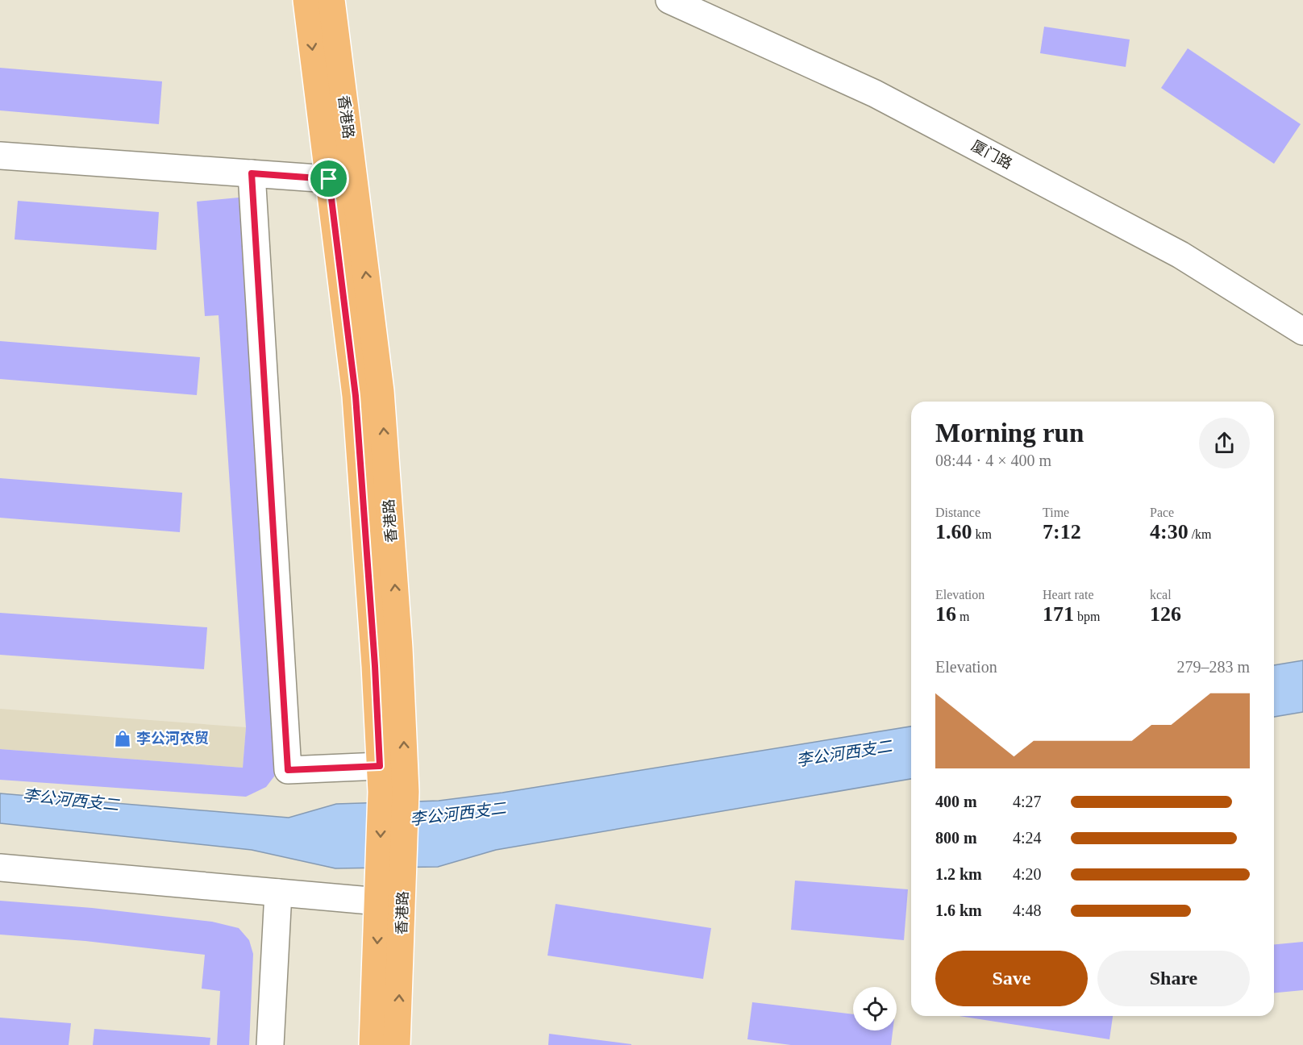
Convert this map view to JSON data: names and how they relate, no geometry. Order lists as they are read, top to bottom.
{
  "streets": {
    "main road": ["香港路"],
    "street": ["厦门路"]
  },
  "water": ["李公河西支二"],
  "places": {
    "shop": ["李公河农贸"]
  },
  "page": {
    "heading": ["Morning run", "08:44 · 4 × 400 m"],
    "stats": [
      ["Distance", "1.60 km"],
      ["Time", "7:12"],
      ["Pace", "4:30 /km"],
      ["Elevation", "16 m"],
      ["Heart rate", "171 bpm"],
      ["kcal", "126"]
    ],
    "chart": ["Elevation", "279–283 m"],
    "list": [
      {
        "name": "400 m",
        "note": "4:27"
      },
      {
        "name": "800 m",
        "note": "4:24"
      },
      {
        "name": "1.2 km",
        "note": "4:20"
      },
      {
        "name": "1.6 km",
        "note": "4:48"
      }
    ],
    "buttons": ["Save", "Share"]
  }
}
